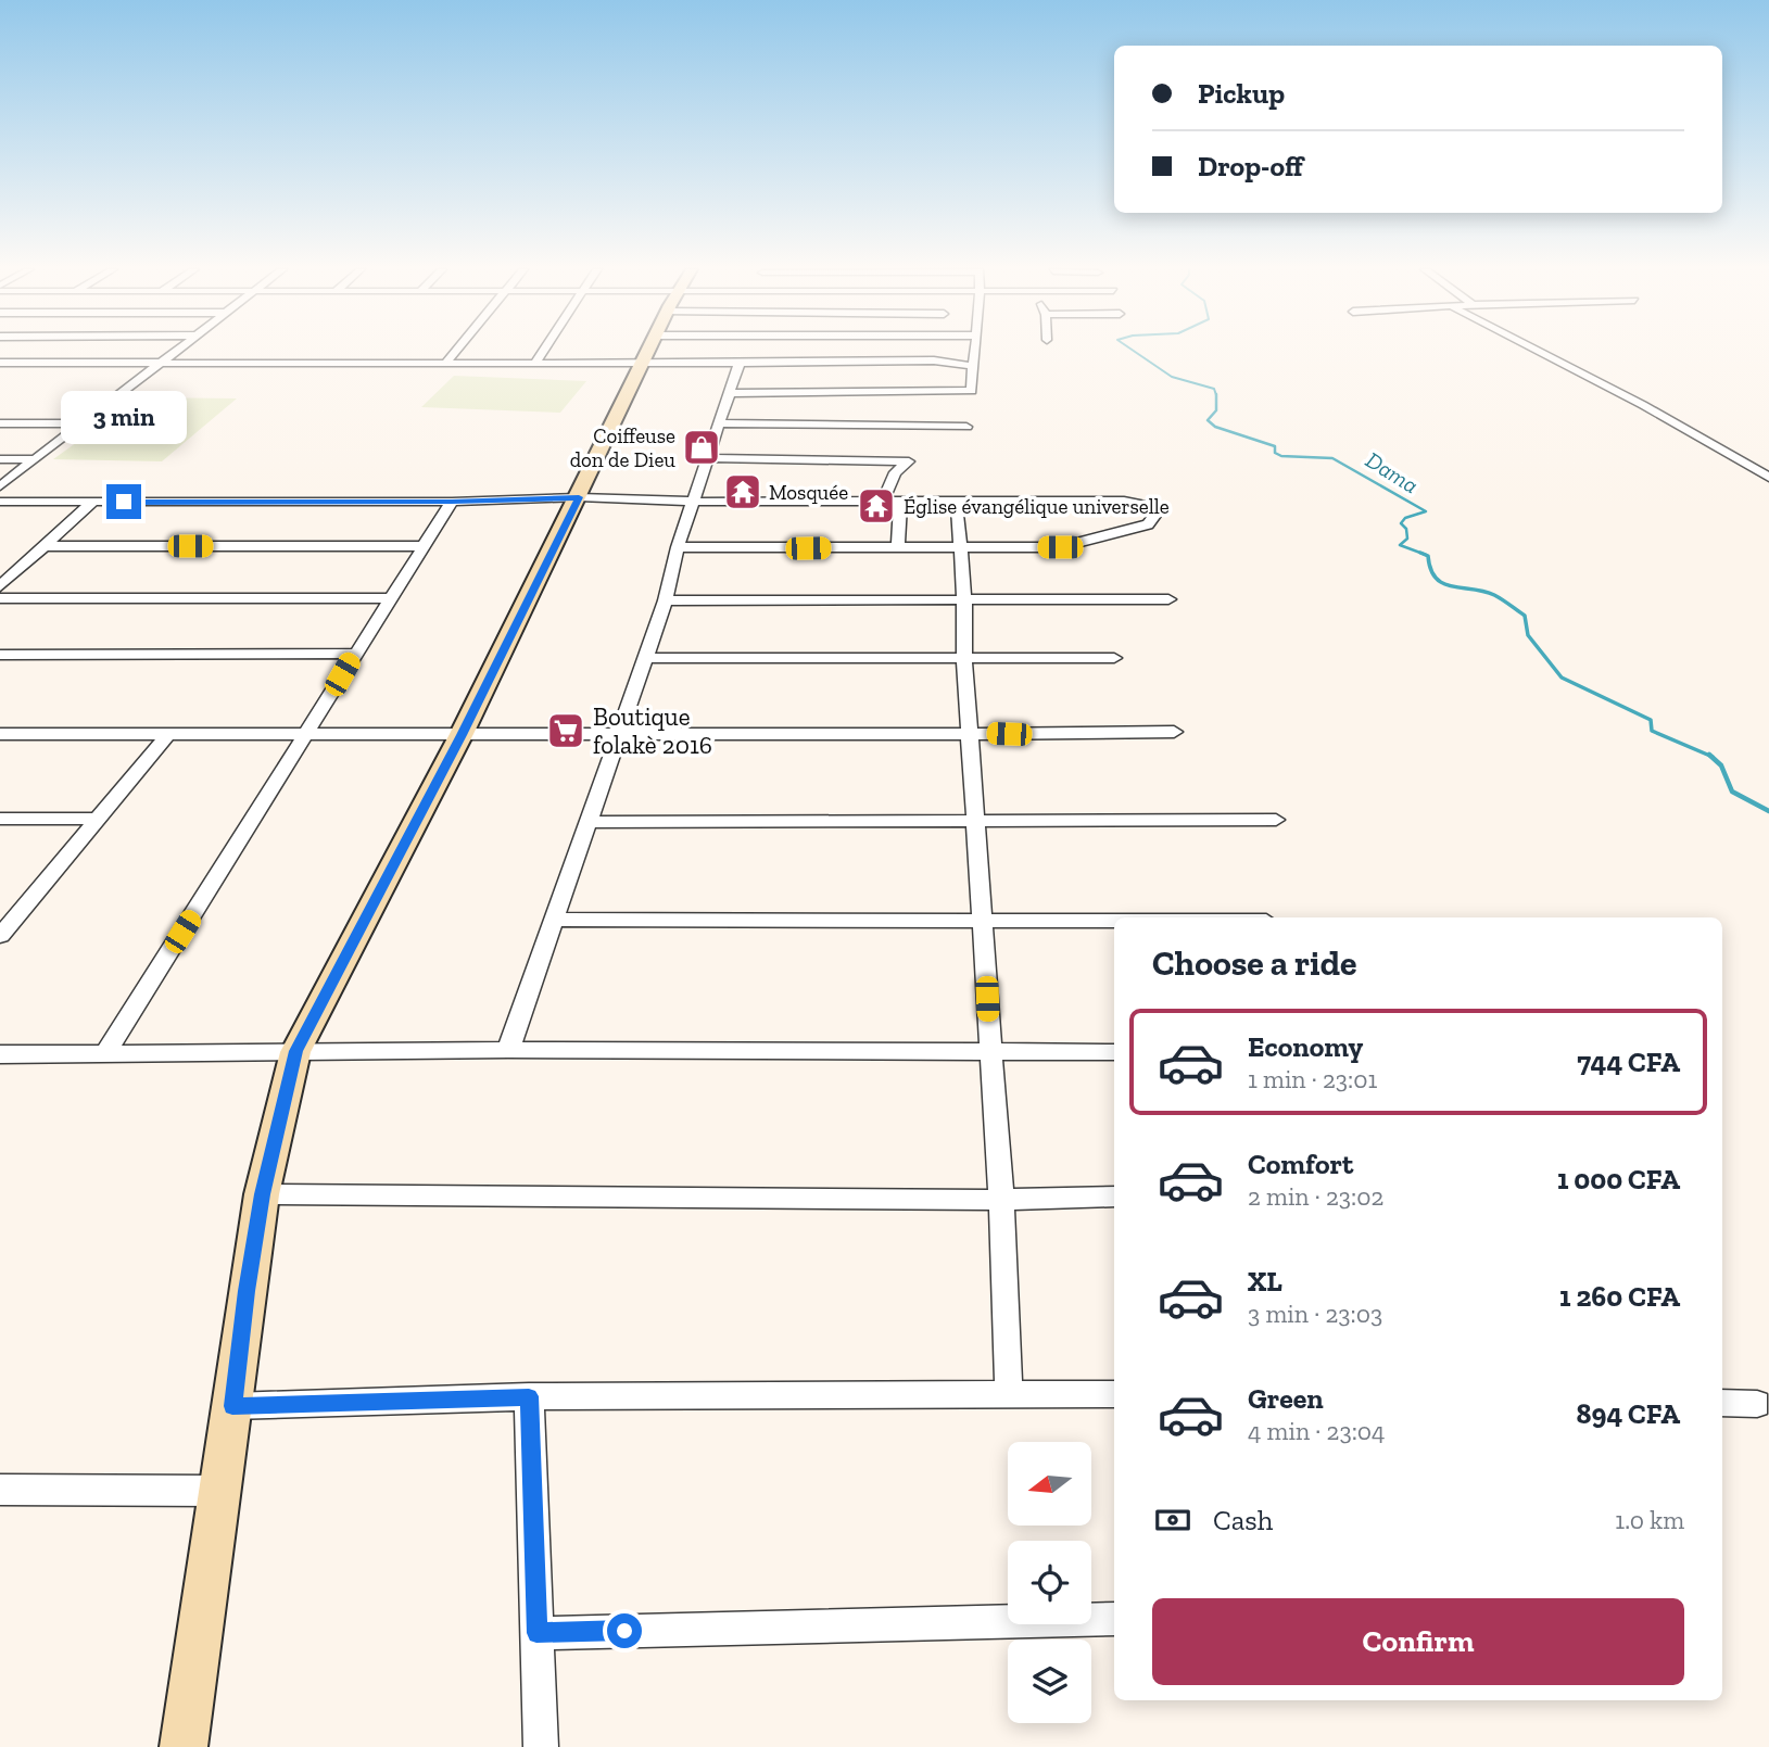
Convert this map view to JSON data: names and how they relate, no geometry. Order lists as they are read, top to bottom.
{
  "water": ["Dama"],
  "places": {
    "shop": ["Coiffeuse don de Dieu"],
    "temple": ["Mosquée", "Église évangélique universelle"],
    "supermarket": ["Boutique folakè 2016"]
  },
  "north": "left",
  "page": {
    "banner": ["Pickup", "Drop-off"],
    "bubble": "3 min",
    "heading": "Choose a ride",
    "list": [
      {
        "name": "Economy",
        "note": "1 min · 23:01",
        "value": "744 CFA"
      },
      {
        "name": "Comfort",
        "note": "2 min · 23:02",
        "value": "1 000 CFA"
      },
      {
        "name": "XL",
        "note": "3 min · 23:03",
        "value": "1 260 CFA"
      },
      {
        "name": "Green",
        "note": "4 min · 23:04",
        "value": "894 CFA"
      }
    ],
    "pay": ["Cash", "1.0 km"],
    "buttons": "Confirm"
  }
}
